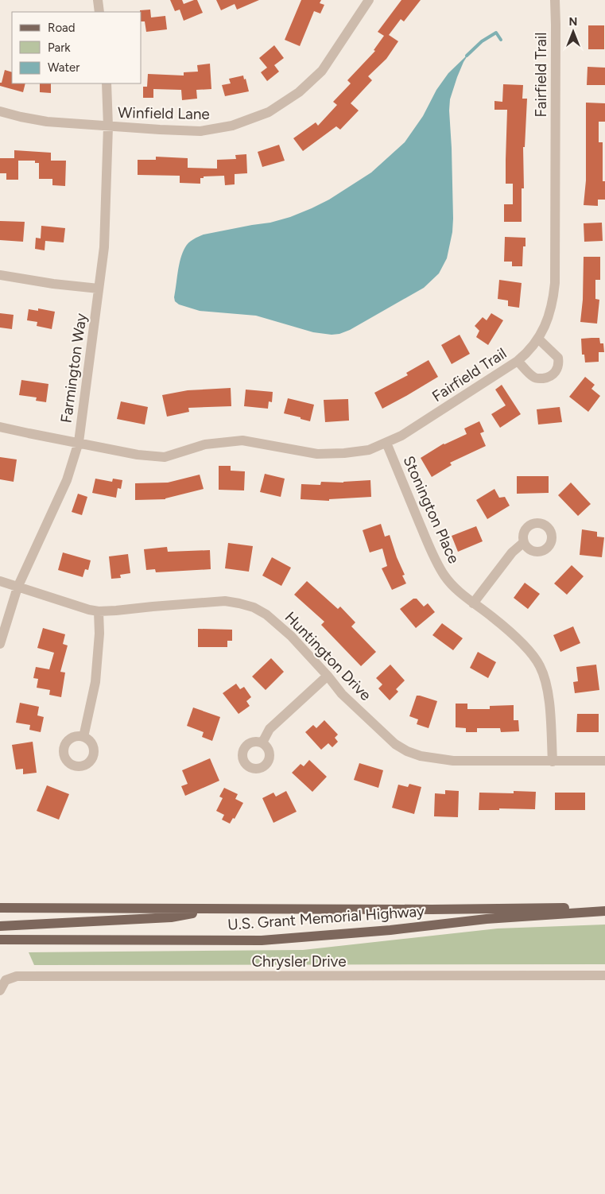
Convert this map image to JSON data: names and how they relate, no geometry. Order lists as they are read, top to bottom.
{
  "streets": {
    "main road": ["U.S. Grant Memorial Highway"],
    "street": [
      "Fairfield Trail",
      "Winfield Lane",
      "Farmington Way",
      "Stonington Place",
      "Huntington Drive",
      "Chrysler Drive"
    ]
  },
  "crossings": [
    ["Fairfield Trail", "Farmington Way"],
    ["Fairfield Trail", "Stonington Place"],
    ["Winfield Lane", "Farmington Way"],
    ["Farmington Way", "Huntington Drive"],
    ["Stonington Place", "Huntington Drive"]
  ],
  "legend": ["Road", "Park", "Water"],
  "north": "top"
}
